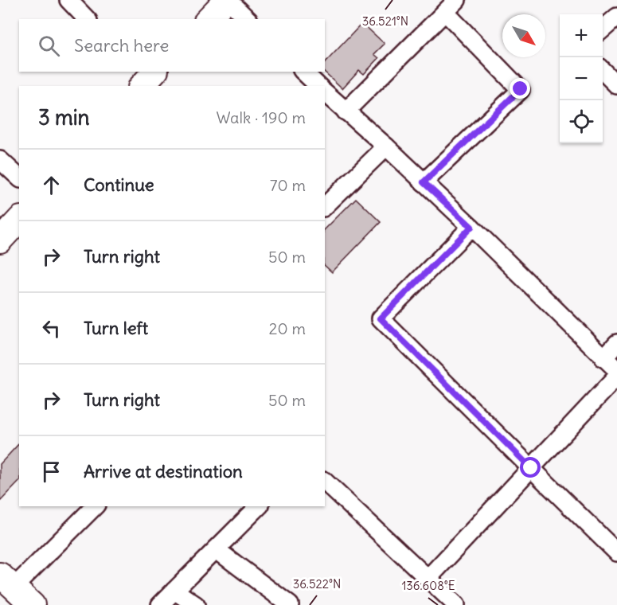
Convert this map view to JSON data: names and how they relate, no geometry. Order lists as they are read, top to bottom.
{
  "north": "bottom right",
  "page": {
    "map_buttons": ["+", "−"],
    "search": "Search here",
    "heading": ["3 min", "Walk · 190 m"],
    "list": [
      ["Continue", "70 m"],
      ["Turn right", "50 m"],
      ["Turn left", "20 m"],
      ["Turn right", "50 m"],
      "Arrive at destination"
    ]
  },
  "coordinates": ["36.521°N", "36.522°N", "136.608°E"]
}
